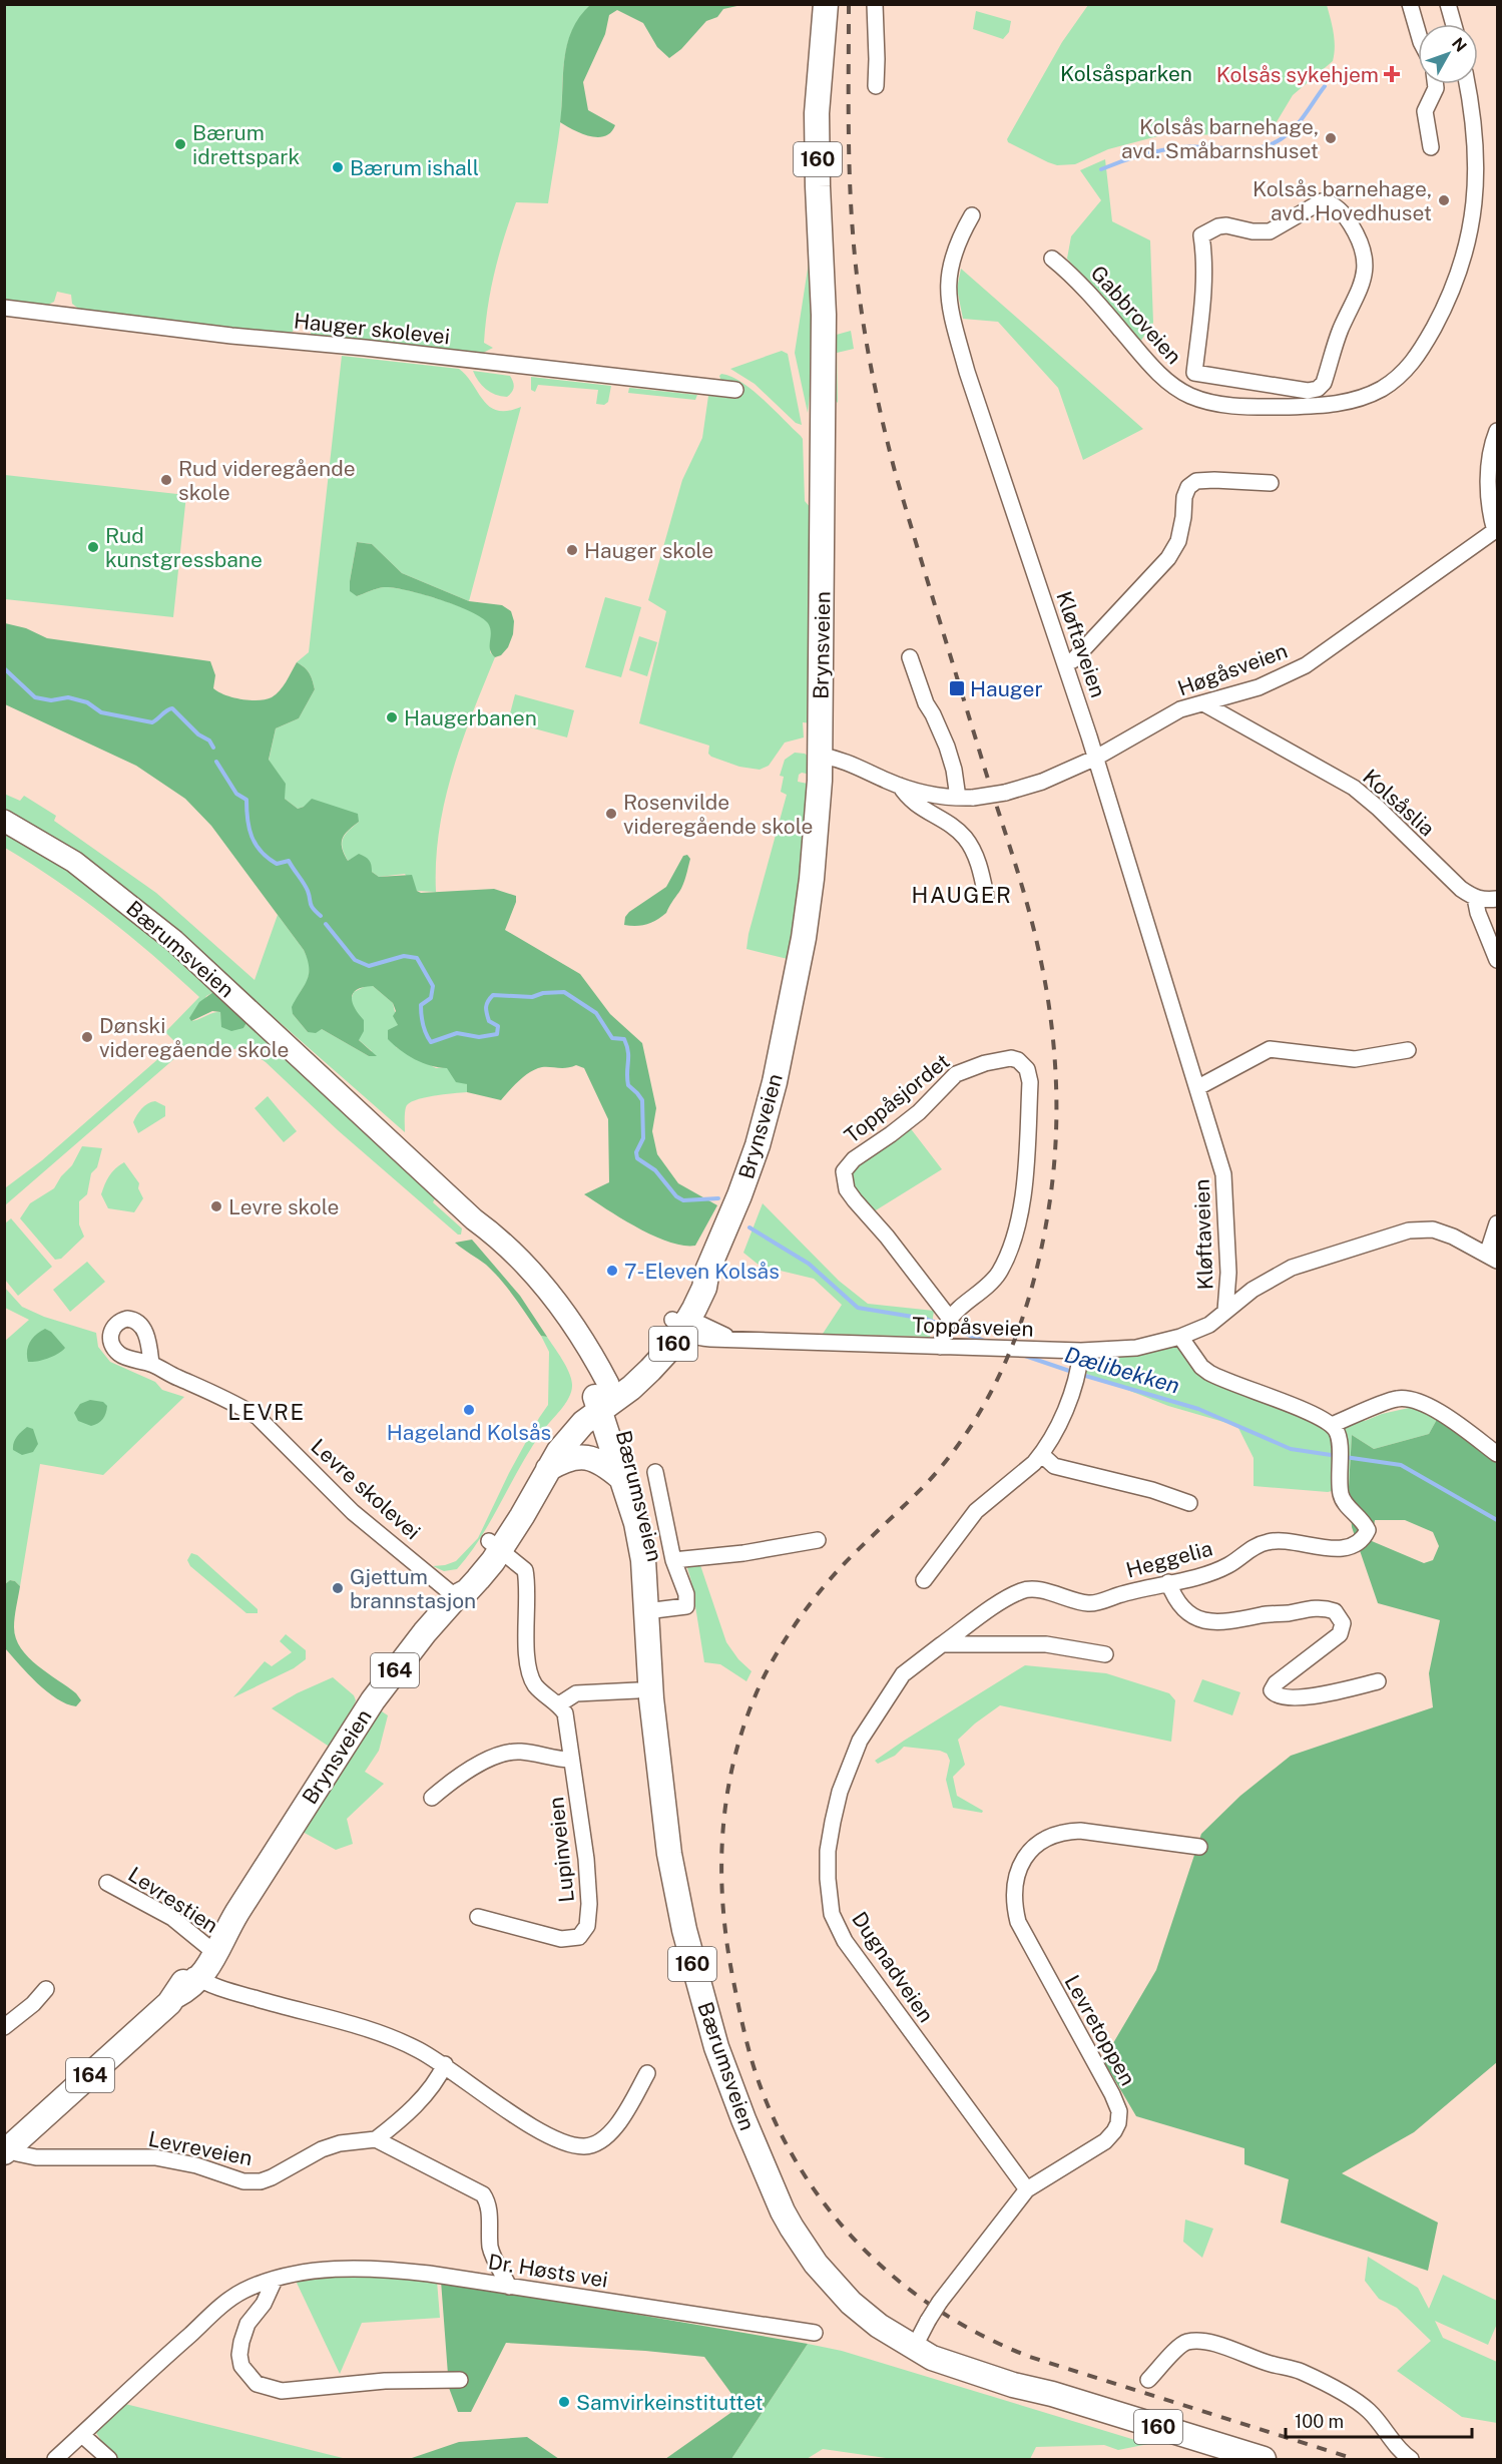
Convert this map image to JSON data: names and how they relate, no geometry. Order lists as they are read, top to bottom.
{
  "streets": {
    "main road": [
      "160",
      "Brynsveien",
      "Bærumsveien",
      "164"
    ],
    "street": [
      "Gabbroveien",
      "Hauger skolevei",
      "Kløftaveien",
      "Høgåsveien",
      "Kolsåslia",
      "Toppåsjordet",
      "Toppåsveien",
      "Levre skolevei",
      "Heggelia",
      "Lupinveien",
      "Levrestien",
      "Dugnadveien",
      "Levretoppen",
      "Levreveien",
      "Dr. Høsts vei"
    ]
  },
  "crossings": [
    ["Kløftaveien", "Høgåsveien"],
    ["Kløftaveien", "Toppåsveien"],
    ["Brynsveien", "Høgåsveien"],
    ["Brynsveien", "Bærumsveien"],
    ["Brynsveien", "Toppåsveien"],
    ["Brynsveien", "Levre skolevei"],
    ["Brynsveien", "Levrestien"],
    ["Brynsveien", "Levreveien"],
    ["Høgåsveien", "Kolsåslia"],
    ["Bærumsveien", "Levretoppen"],
    ["Toppåsjordet", "Toppåsveien"],
    ["Heggelia", "Dugnadveien"],
    ["Dugnadveien", "Levretoppen"]
  ],
  "districts": ["HAUGER", "LEVRE"],
  "water": ["Dælibekken"],
  "parks": ["Kolsåsparken"],
  "places": {
    "health": ["Kolsås sykehjem"],
    "other": [
      "Kolsås barnehage, avd. Småbarnshuset",
      "Bærum idrettspark",
      "Bærum ishall",
      "Kolsås barnehage, avd. Hovedhuset",
      "Rud videregående skole",
      "Rud kunstgressbane",
      "Hauger skole",
      "Haugerbanen",
      "Rosenvilde videregående skole",
      "Dønski videregående skole",
      "Levre skole",
      "7-Eleven Kolsås",
      "Hageland Kolsås",
      "Gjettum brannstasjon",
      "Samvirkeinstituttet"
    ],
    "transit": ["Hauger"]
  },
  "scale_bar": "100 m",
  "north": "top right"
}
